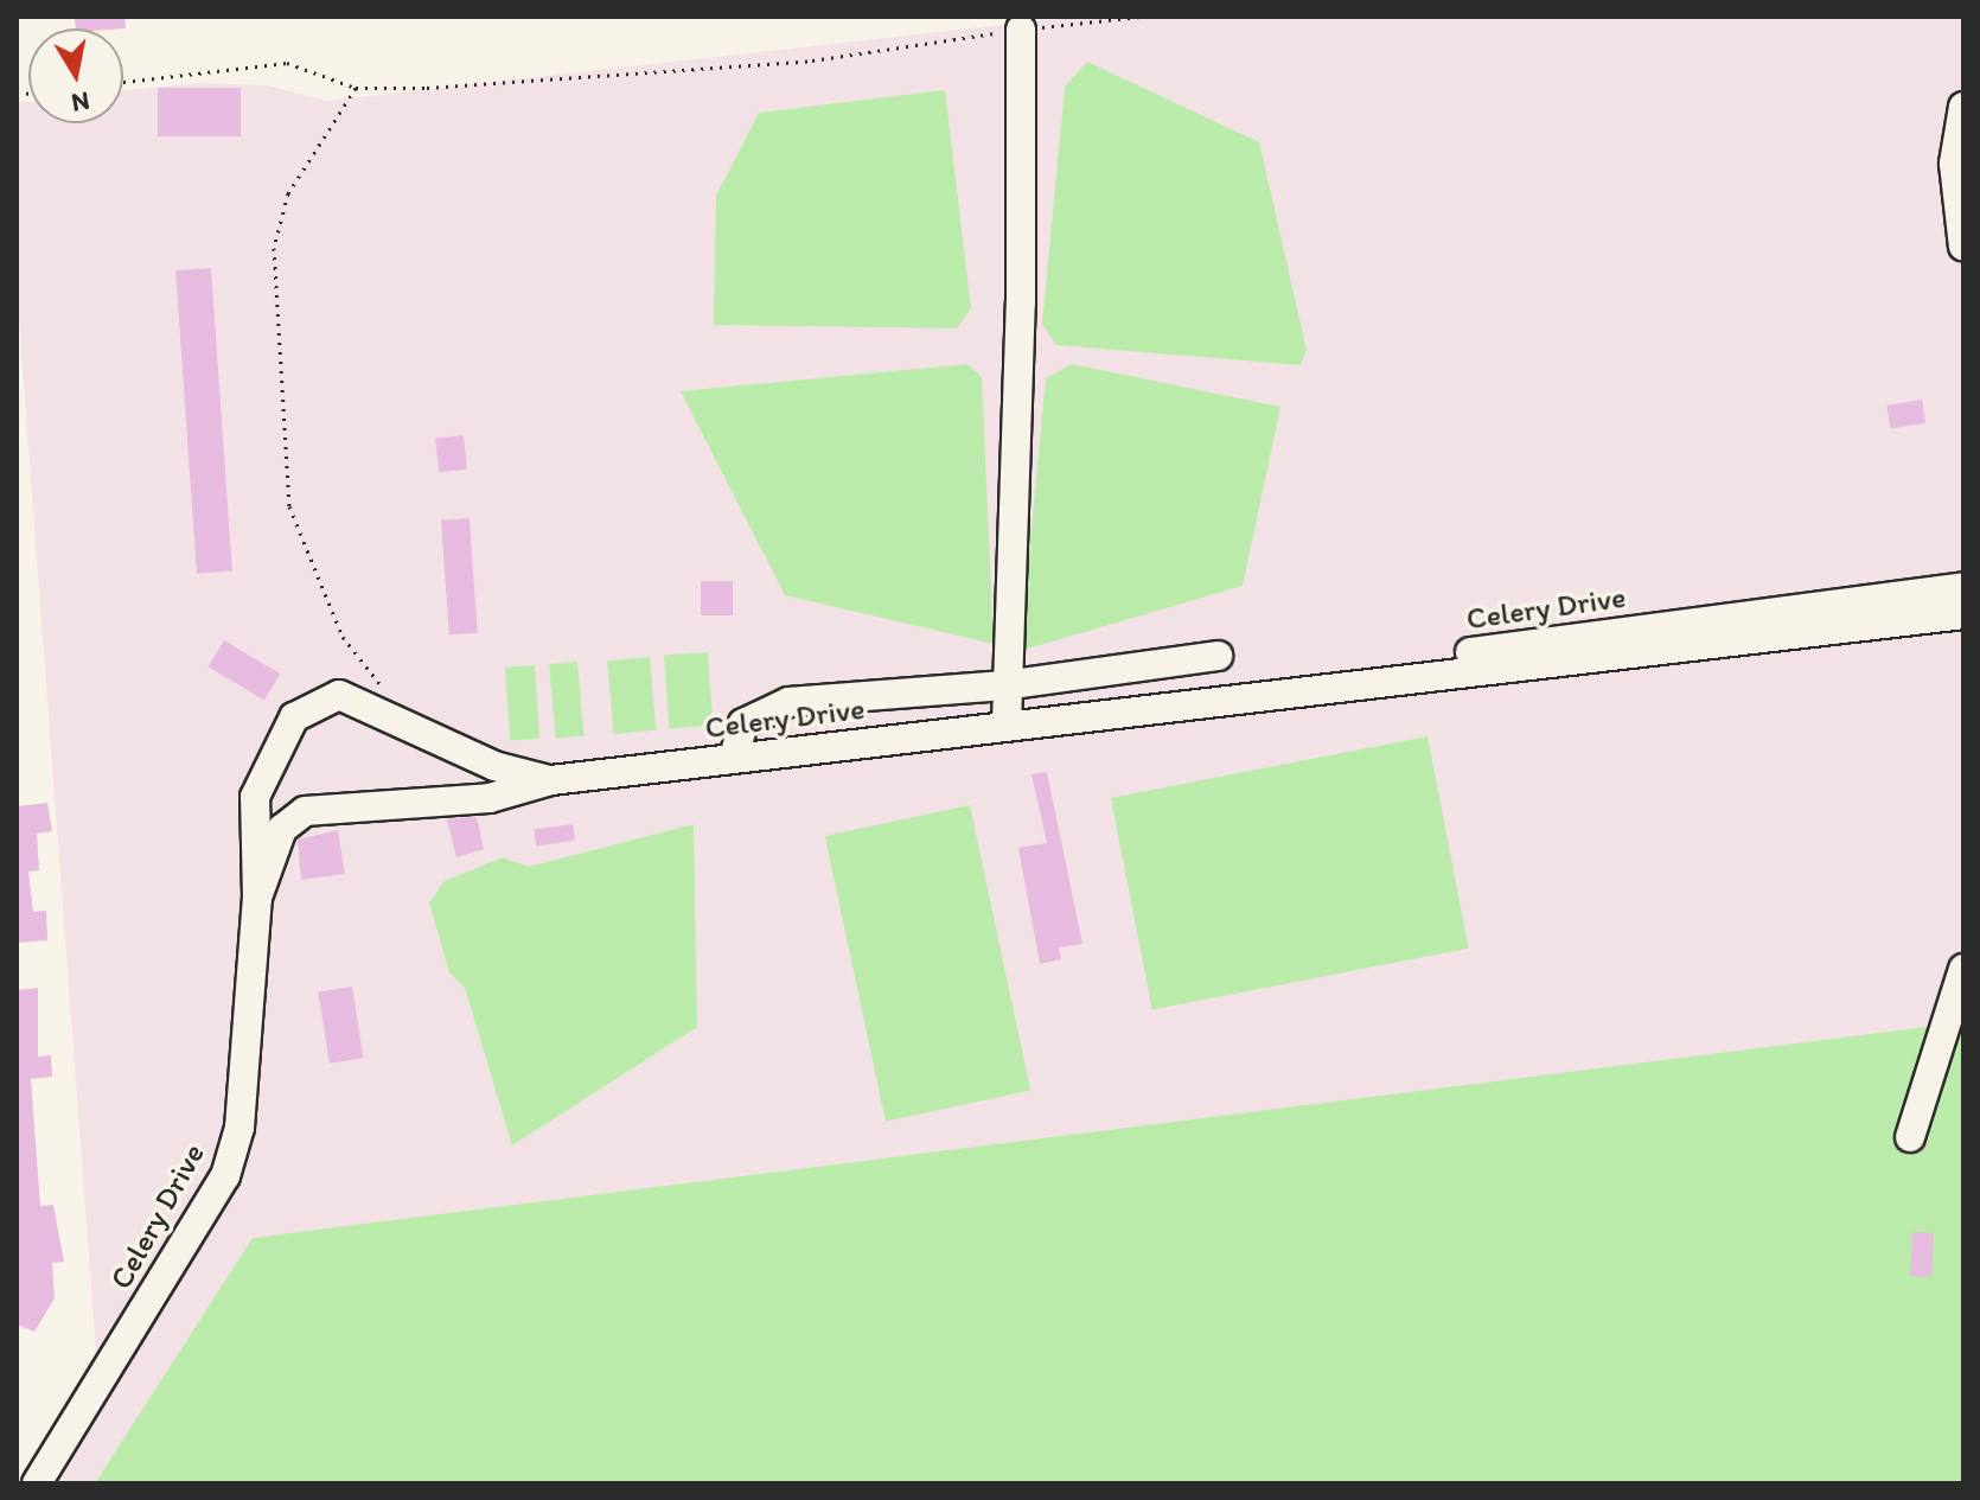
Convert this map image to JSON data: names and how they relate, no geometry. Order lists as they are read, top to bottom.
{
  "streets": {
    "street": ["Celery Drive"]
  },
  "north": "bottom"
}
